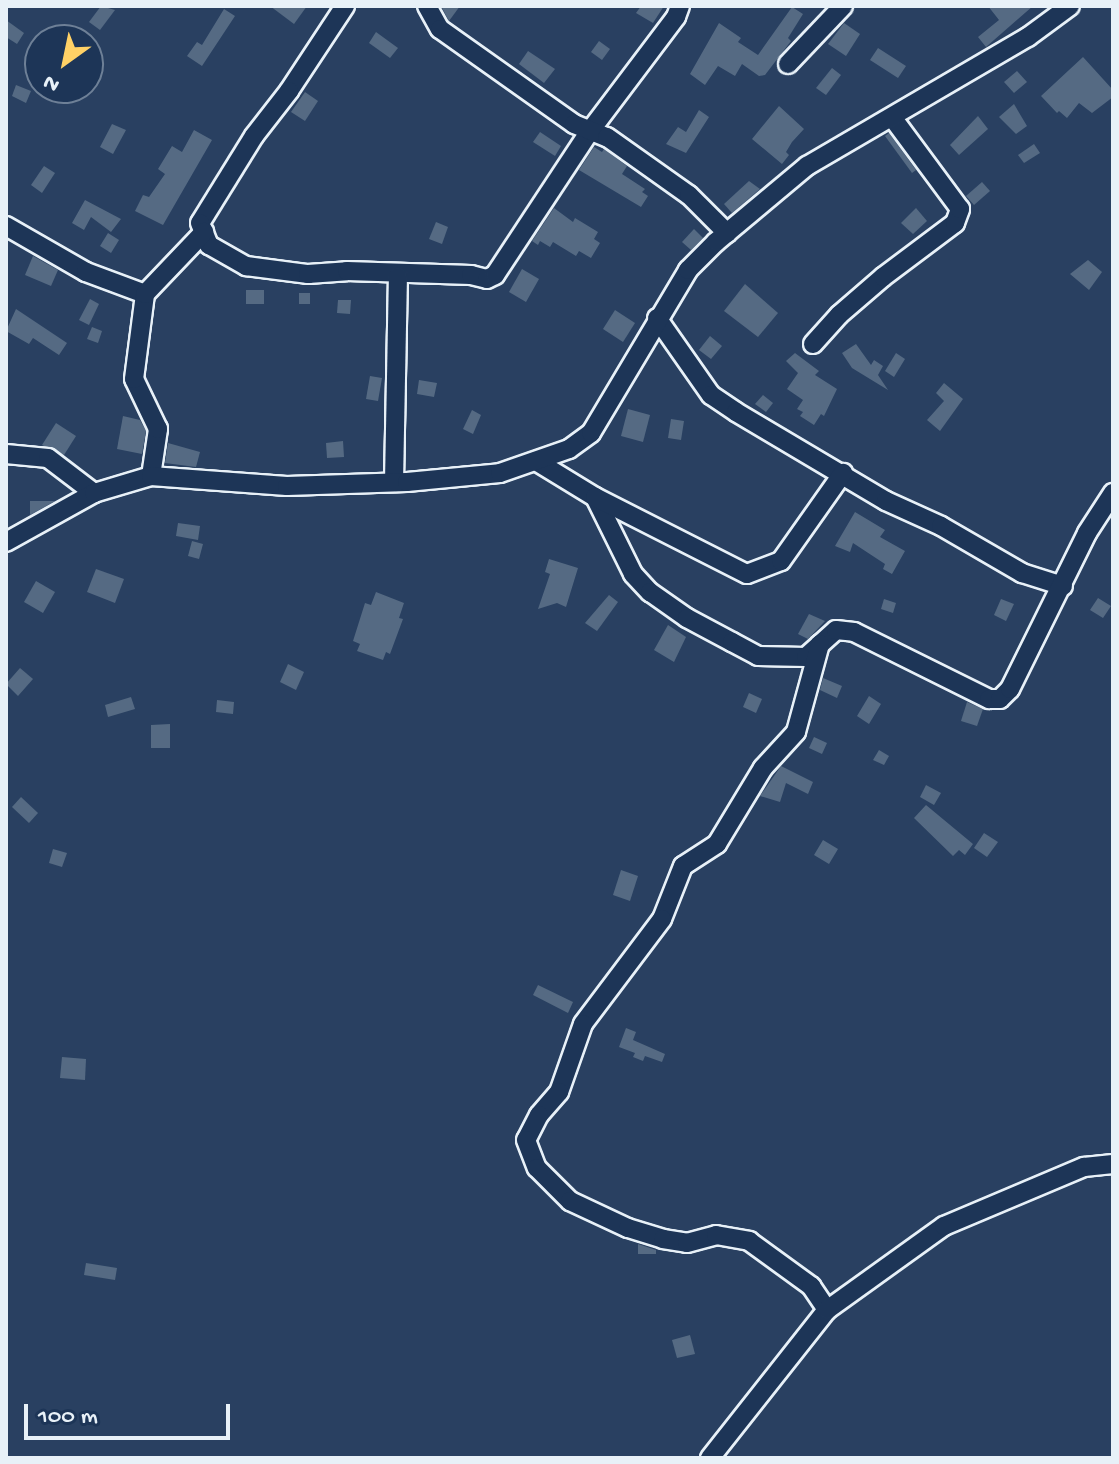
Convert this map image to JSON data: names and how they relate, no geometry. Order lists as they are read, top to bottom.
{
  "scale_bar": "100 m",
  "north": "bottom left"
}
